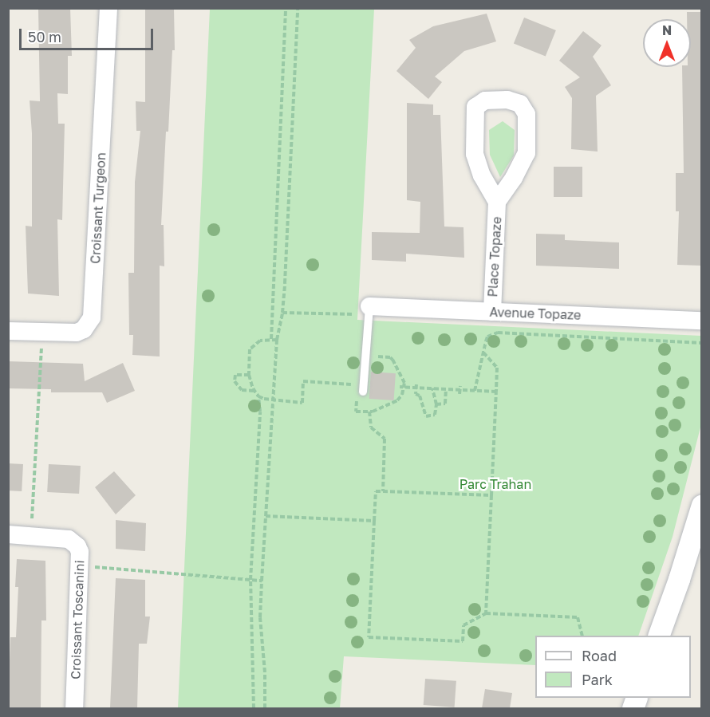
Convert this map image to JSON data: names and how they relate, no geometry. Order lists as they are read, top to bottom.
{
  "streets": {
    "street": [
      "Croissant Turgeon",
      "Place Topaze",
      "Avenue Topaze",
      "Croissant Toscanini"
    ]
  },
  "crossings": [
    ["Place Topaze", "Avenue Topaze"]
  ],
  "parks": ["Parc Trahan"],
  "legend": ["Road", "Park"],
  "scale_bar": "50 m",
  "north": "top"
}
